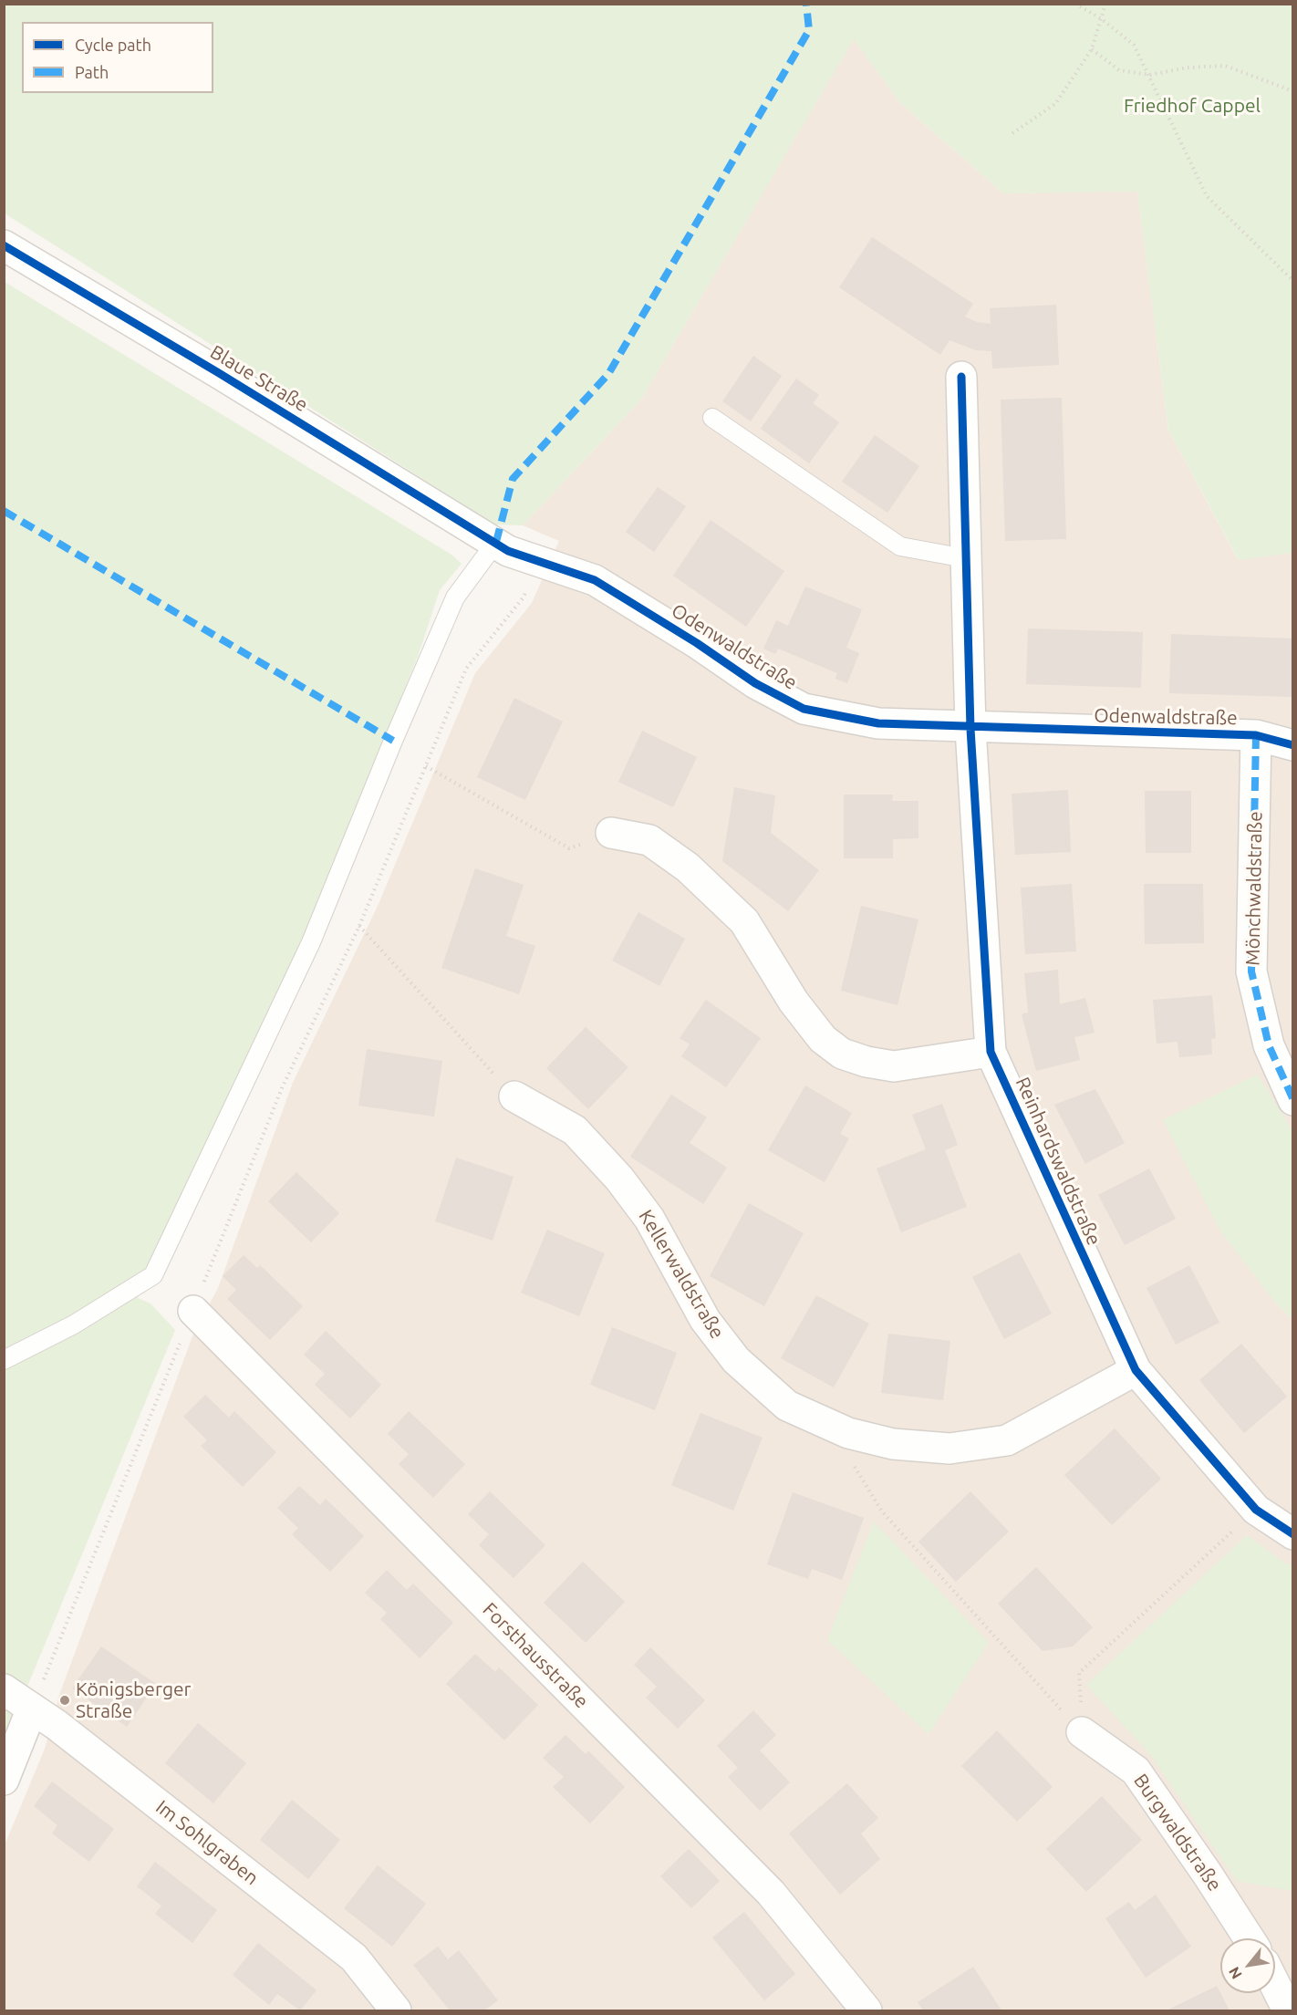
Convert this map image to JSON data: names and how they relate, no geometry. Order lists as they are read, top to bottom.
{
  "streets": {
    "street": [
      "Blaue Straße",
      "Odenwaldstraße",
      "Mönchwaldstraße",
      "Reinhardswaldstraße",
      "Kellerwaldstraße",
      "Forsthausstraße",
      "Burgwaldstraße",
      "Im Sohlgraben"
    ]
  },
  "crossings": [
    ["Blaue Straße", "Odenwaldstraße"],
    ["Odenwaldstraße", "Mönchwaldstraße"],
    ["Odenwaldstraße", "Reinhardswaldstraße"],
    ["Reinhardswaldstraße", "Kellerwaldstraße"]
  ],
  "parks": ["Friedhof Cappel"],
  "places": ["Königsberger Straße"],
  "legend": ["Cycle path", "Path"],
  "north": "bottom left"
}
